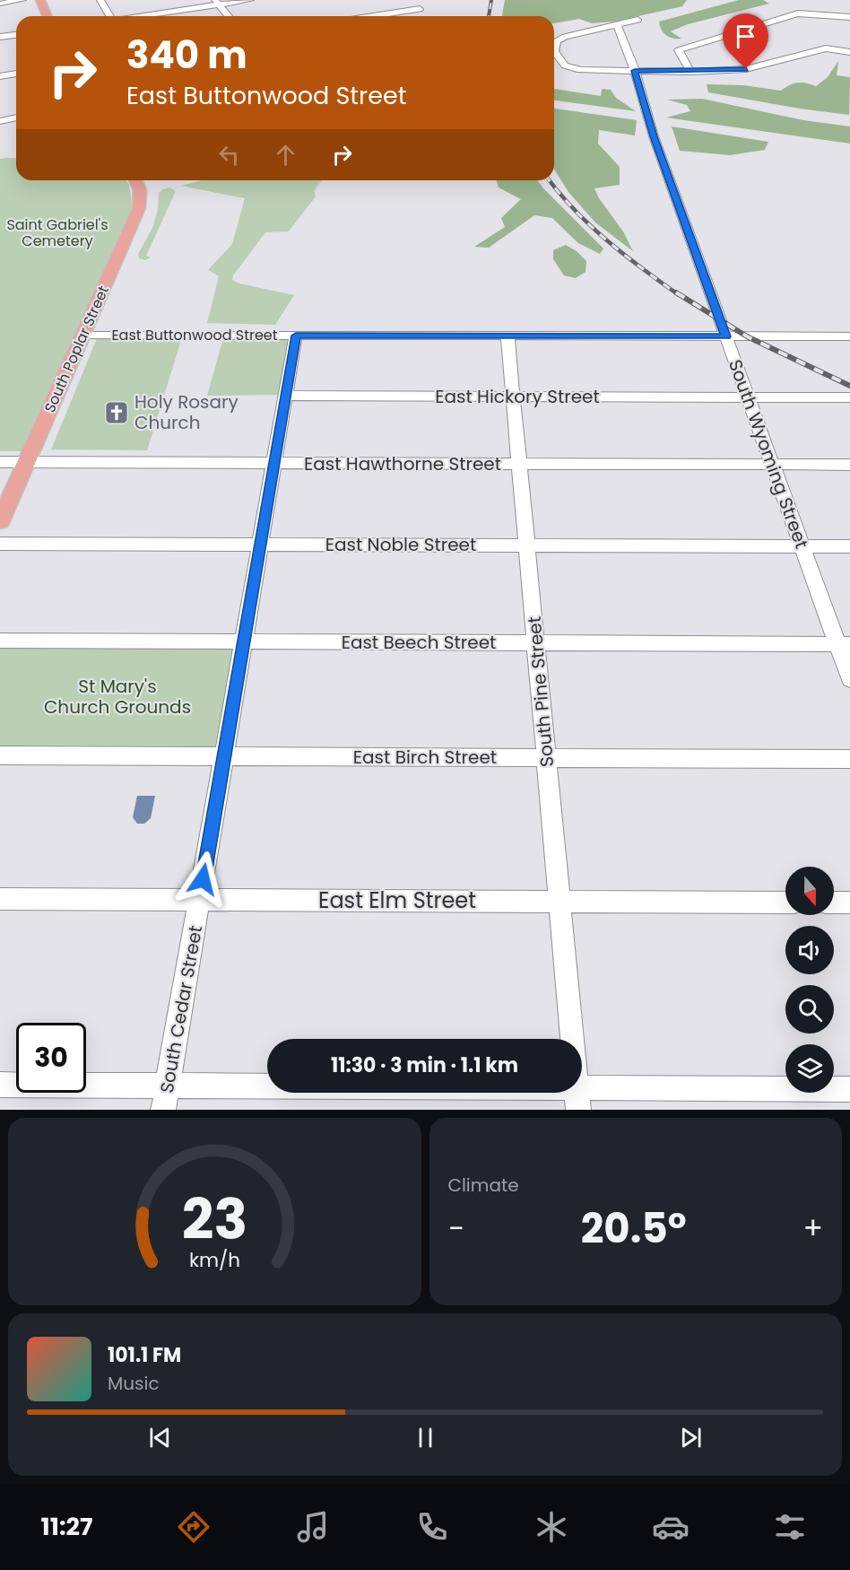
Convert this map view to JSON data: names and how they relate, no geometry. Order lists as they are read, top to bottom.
{
  "streets": {
    "main road": ["South Poplar Street"],
    "street": [
      "East Buttonwood Street",
      "East Hickory Street",
      "South Wyoming Street",
      "East Hawthorne Street",
      "East Noble Street",
      "East Beech Street",
      "South Pine Street",
      "East Birch Street",
      "East Elm Street",
      "South Cedar Street"
    ]
  },
  "crossings": [
    ["East Buttonwood Street", "South Poplar Street"],
    ["East Buttonwood Street", "South Wyoming Street"],
    ["East Buttonwood Street", "South Pine Street"],
    ["East Buttonwood Street", "South Cedar Street"],
    ["South Poplar Street", "East Hawthorne Street"],
    ["East Hickory Street", "South Wyoming Street"],
    ["East Hickory Street", "South Pine Street"],
    ["East Hickory Street", "South Cedar Street"],
    ["South Wyoming Street", "East Hawthorne Street"],
    ["South Wyoming Street", "East Noble Street"],
    ["South Wyoming Street", "East Beech Street"],
    ["East Hawthorne Street", "South Pine Street"],
    ["East Hawthorne Street", "South Cedar Street"],
    ["East Noble Street", "South Pine Street"],
    ["East Noble Street", "South Cedar Street"],
    ["East Beech Street", "South Pine Street"],
    ["East Beech Street", "South Cedar Street"],
    ["South Pine Street", "East Birch Street"],
    ["South Pine Street", "East Elm Street"],
    ["East Birch Street", "South Cedar Street"],
    ["East Elm Street", "South Cedar Street"]
  ],
  "parks": ["Saint Gabriel's Cemetery", "St Mary's Church Grounds"],
  "places": {
    "church": ["Holy Rosary Church"]
  },
  "north": "bottom",
  "page": {
    "turn": ["340 m", "East Buttonwood Street"],
    "limit": "30",
    "trip": "11:30 · 3 min · 1.1 km",
    "tile": "Climate",
    "heat": ["−", "20.5°", "+"],
    "song": ["101.1 FM", "Music"],
    "tabs": "11:27",
    "gauge": ["23", "km/h"]
  }
}
